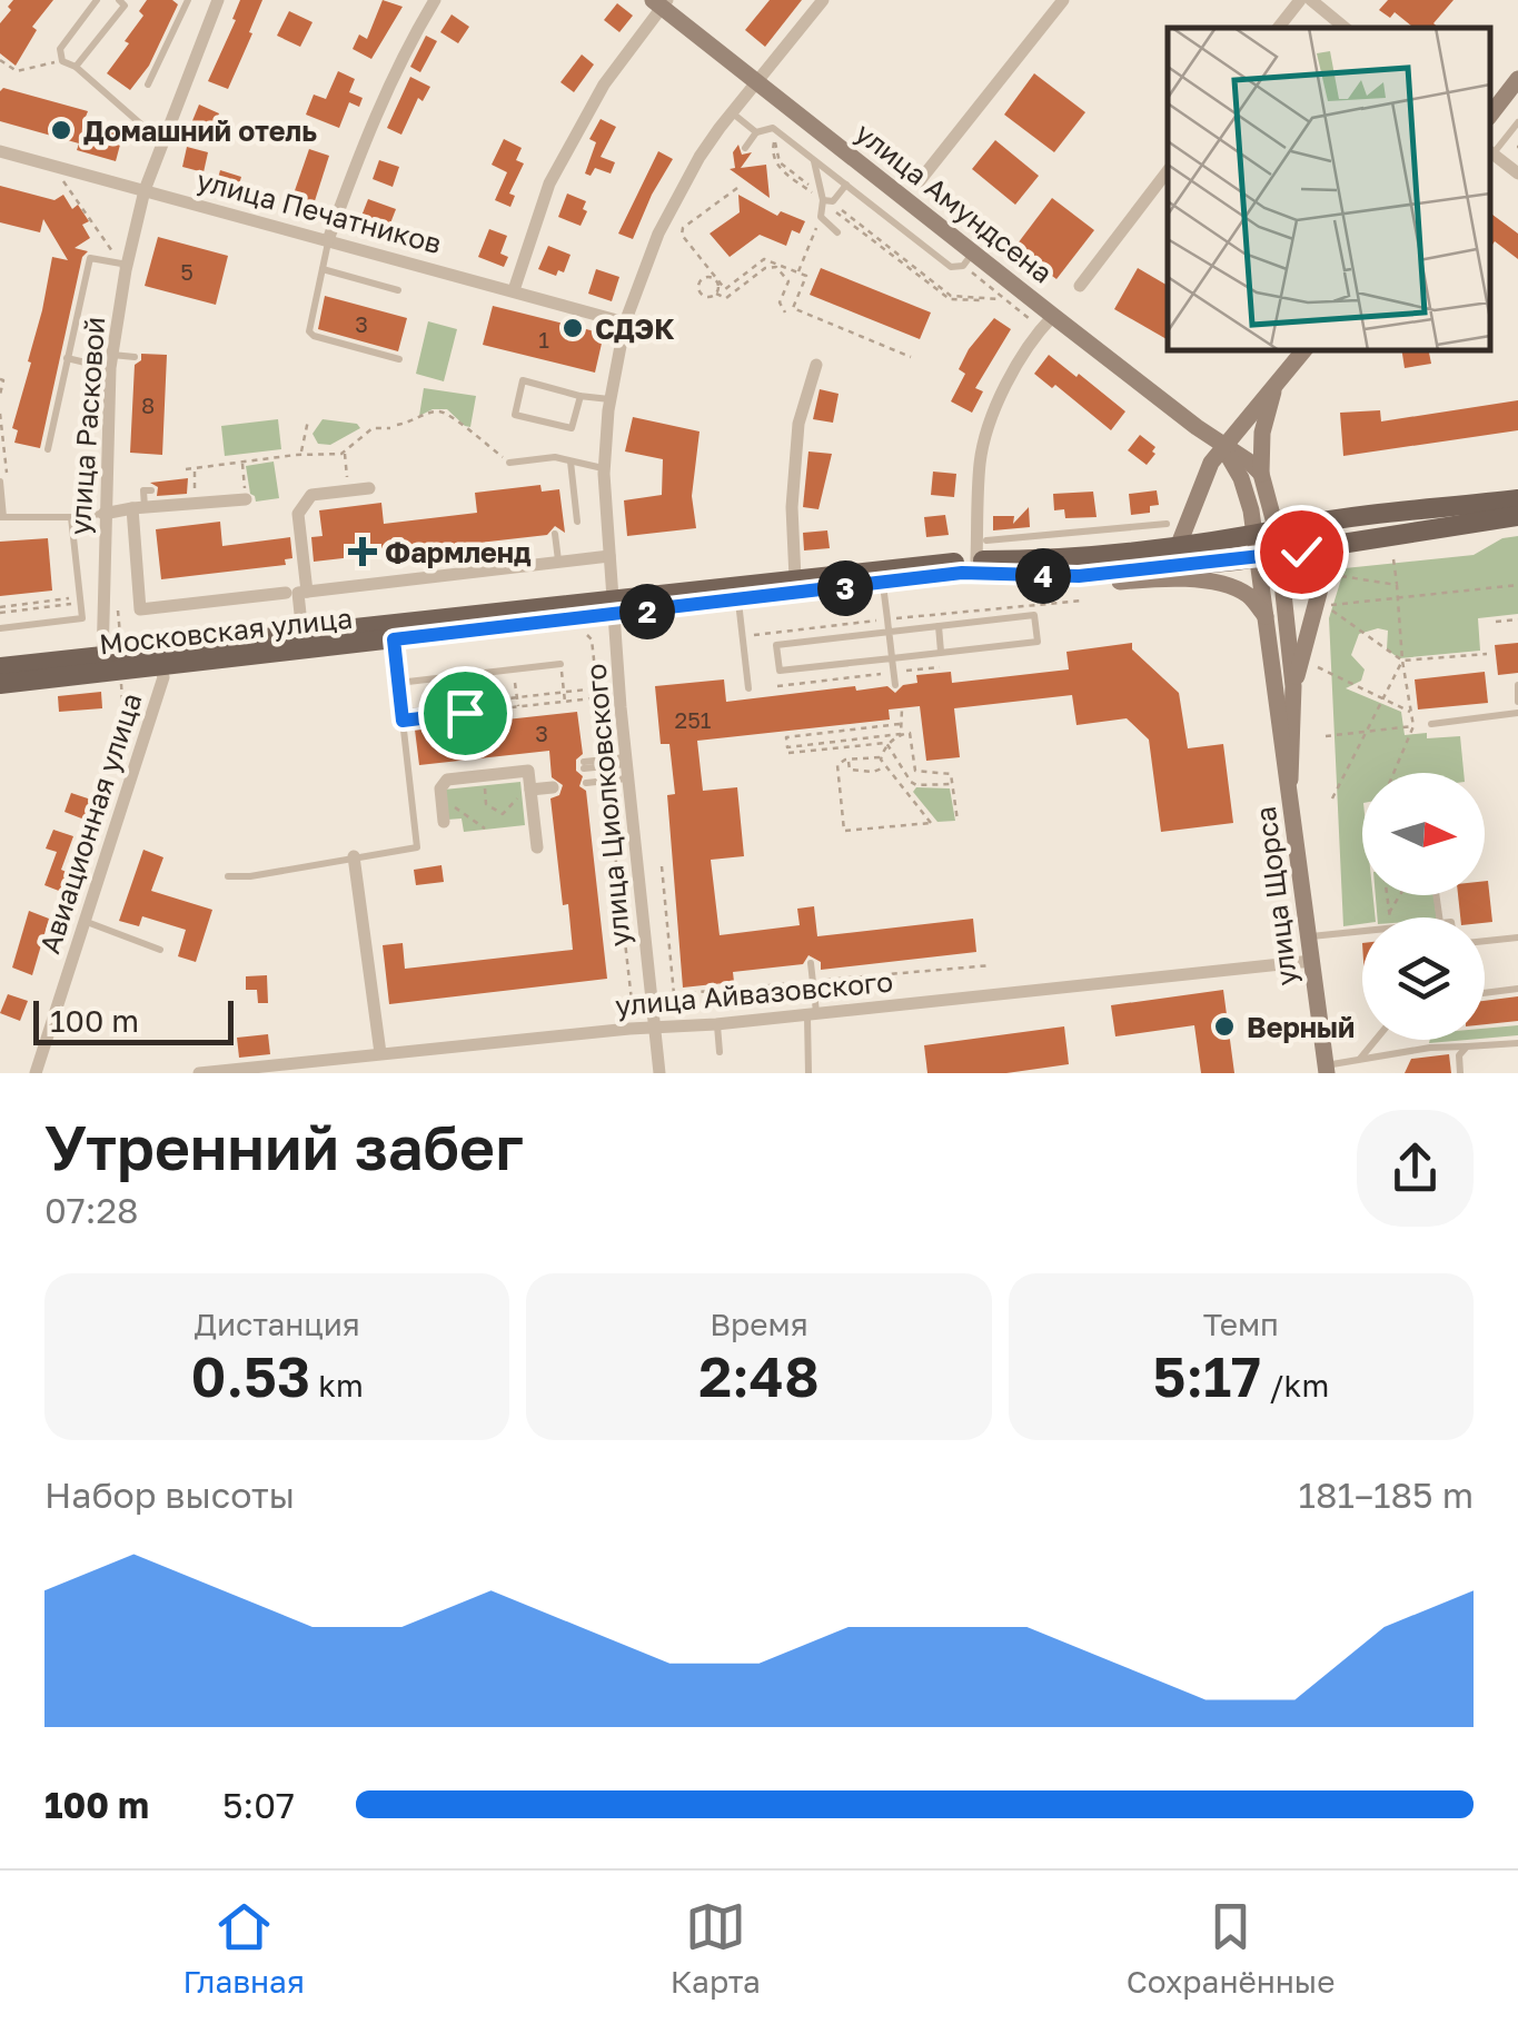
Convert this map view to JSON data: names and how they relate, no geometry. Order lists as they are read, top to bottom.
{
  "streets": {
    "main road": ["улица Амундсена", "Московская улица", "улица Щорса"],
    "street": [
      "улица Печатников",
      "улица Расковой",
      "улица Циолковского",
      "Авиационная улица",
      "улица Айвазовского"
    ]
  },
  "crossings": [
    ["улица Амундсена", "улица Циолковского"],
    ["улица Амундсена", "улица Щорса"],
    ["улица Печатников", "улица Расковой"],
    ["улица Печатников", "улица Циолковского"],
    ["улица Расковой", "Московская улица"],
    ["Московская улица", "улица Циолковского"],
    ["Московская улица", "Авиационная улица"],
    ["Московская улица", "улица Щорса"],
    ["улица Циолковского", "улица Айвазовского"],
    ["улица Щорса", "улица Айвазовского"]
  ],
  "places": {
    "other": ["Домашний отель", "СДЭК", "Верный"],
    "health": ["Фармленд"]
  },
  "house_numbers": [
    "5",
    "3",
    "1",
    "8",
    "251",
    "3"
  ],
  "scale_bar": "100 m",
  "north": "right",
  "page": {
    "pins": ["4", "3", "2"],
    "scale": "100 m",
    "heading": ["Утренний забег", "07:28"],
    "stats": [
      ["Дистанция", "0.53 km"],
      ["Время", "2:48"],
      ["Темп", "5:17 /km"]
    ],
    "chart": ["Набор высоты", "181–185 m"],
    "list": [
      {
        "name": "100 m",
        "note": "5:07"
      }
    ],
    "tabs": ["Главная", "Карта", "Сохранённые"]
  }
}
